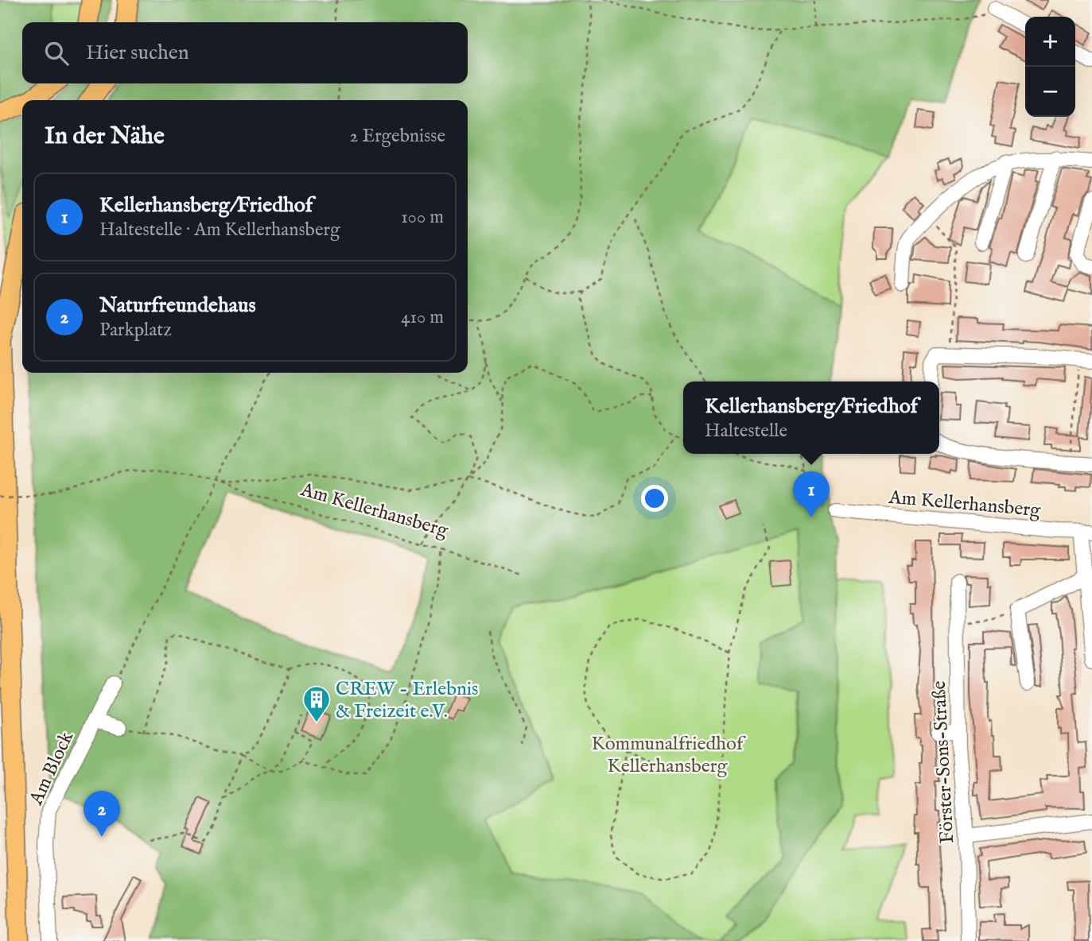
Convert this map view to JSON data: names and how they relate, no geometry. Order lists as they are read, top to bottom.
{
  "streets": {
    "street": ["Am Kellerhansberg", "Förster-Sons-Straße", "Am Block"]
  },
  "parks": ["Kommunalfriedhof Kellerhansberg"],
  "places": {
    "building": ["CREW - Erlebnis & Freizeit e.V."]
  },
  "page": {
    "map_buttons": ["+", "−"],
    "search": "Hier suchen",
    "heading": ["In der Nähe", "2 Ergebnisse"],
    "list": [
      {
        "mark": "1",
        "name": "Kellerhansberg/Friedhof",
        "note": "Haltestelle · Am Kellerhansberg",
        "value": "100 m"
      },
      {
        "mark": "2",
        "name": "Naturfreundehaus",
        "note": "Parkplatz",
        "value": "410 m"
      }
    ],
    "popup": ["Kellerhansberg/Friedhof", "Haltestelle"],
    "pins": ["1", "2"]
  }
}
